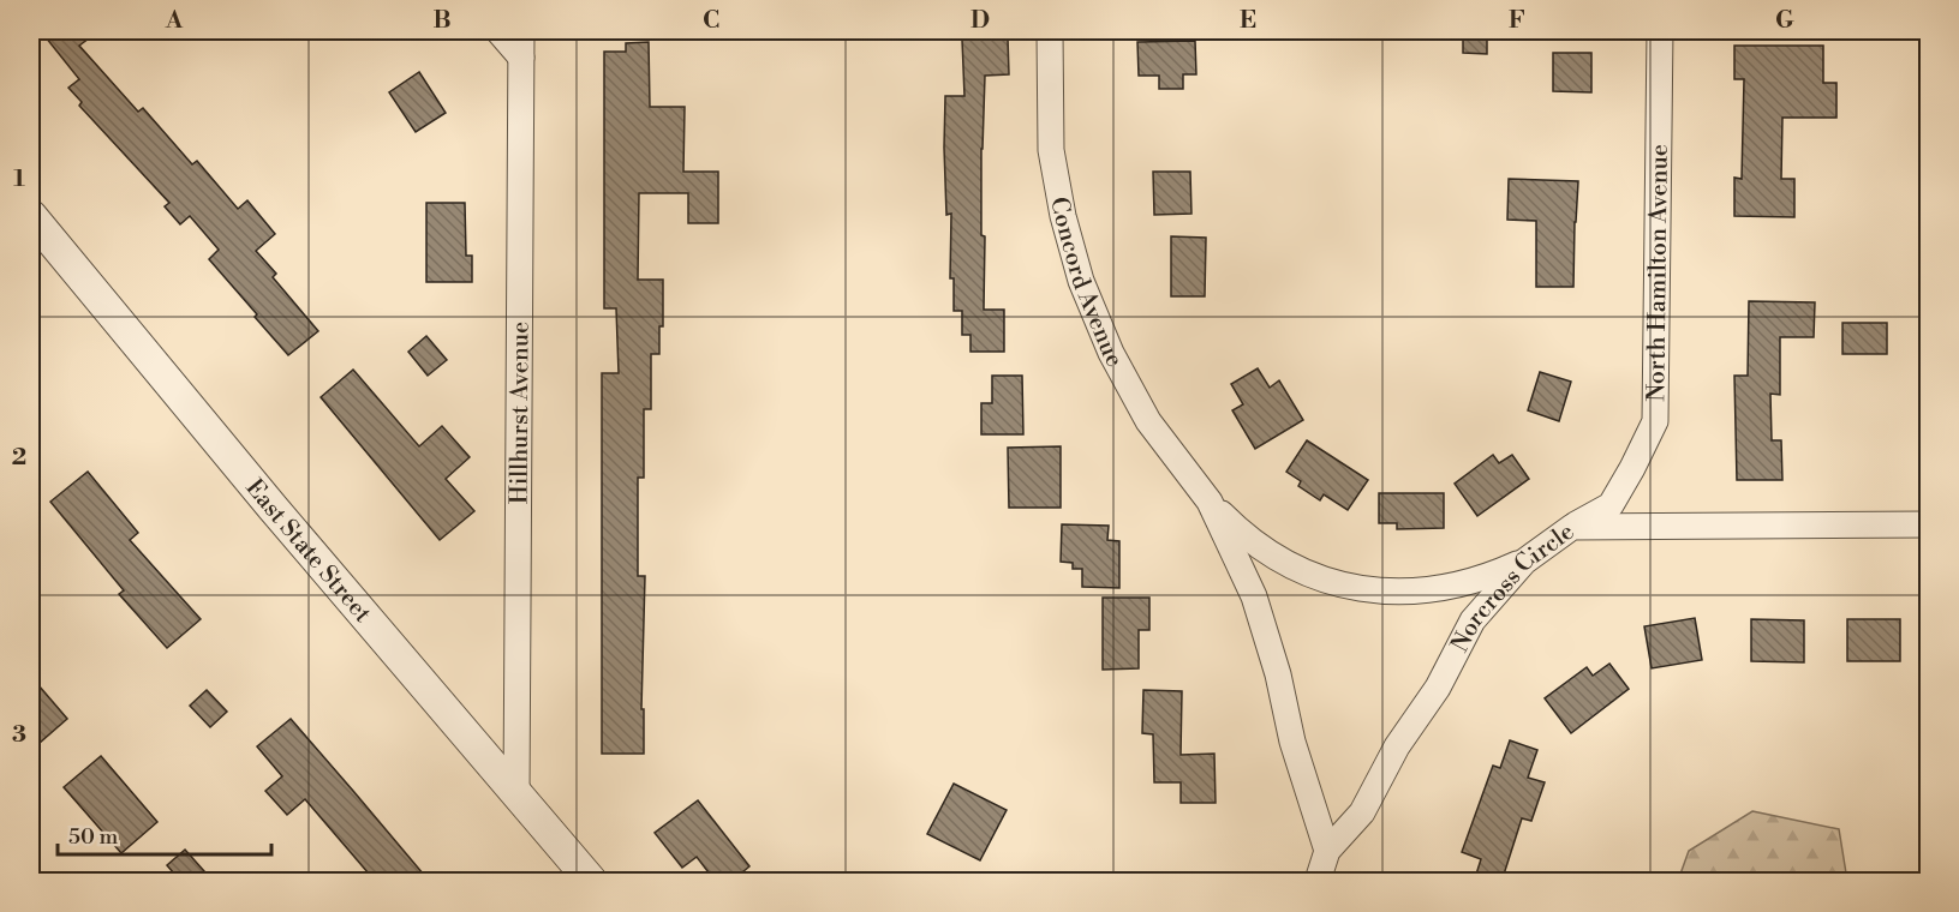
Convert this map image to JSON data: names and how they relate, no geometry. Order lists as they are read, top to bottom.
{
  "streets": {
    "street": [
      "North Hamilton Avenue",
      "Concord Avenue",
      "Hillhurst Avenue",
      "East State Street",
      "Norcross Circle"
    ]
  },
  "crossings": [
    ["North Hamilton Avenue", "Norcross Circle"],
    ["Concord Avenue", "Norcross Circle"],
    ["Hillhurst Avenue", "East State Street"]
  ],
  "scale_bar": "50 m",
  "grid": {
    "columns": [
      "A",
      "B",
      "C",
      "D",
      "E",
      "F",
      "G"
    ],
    "rows": ["1", "2", "3"]
  }
}
